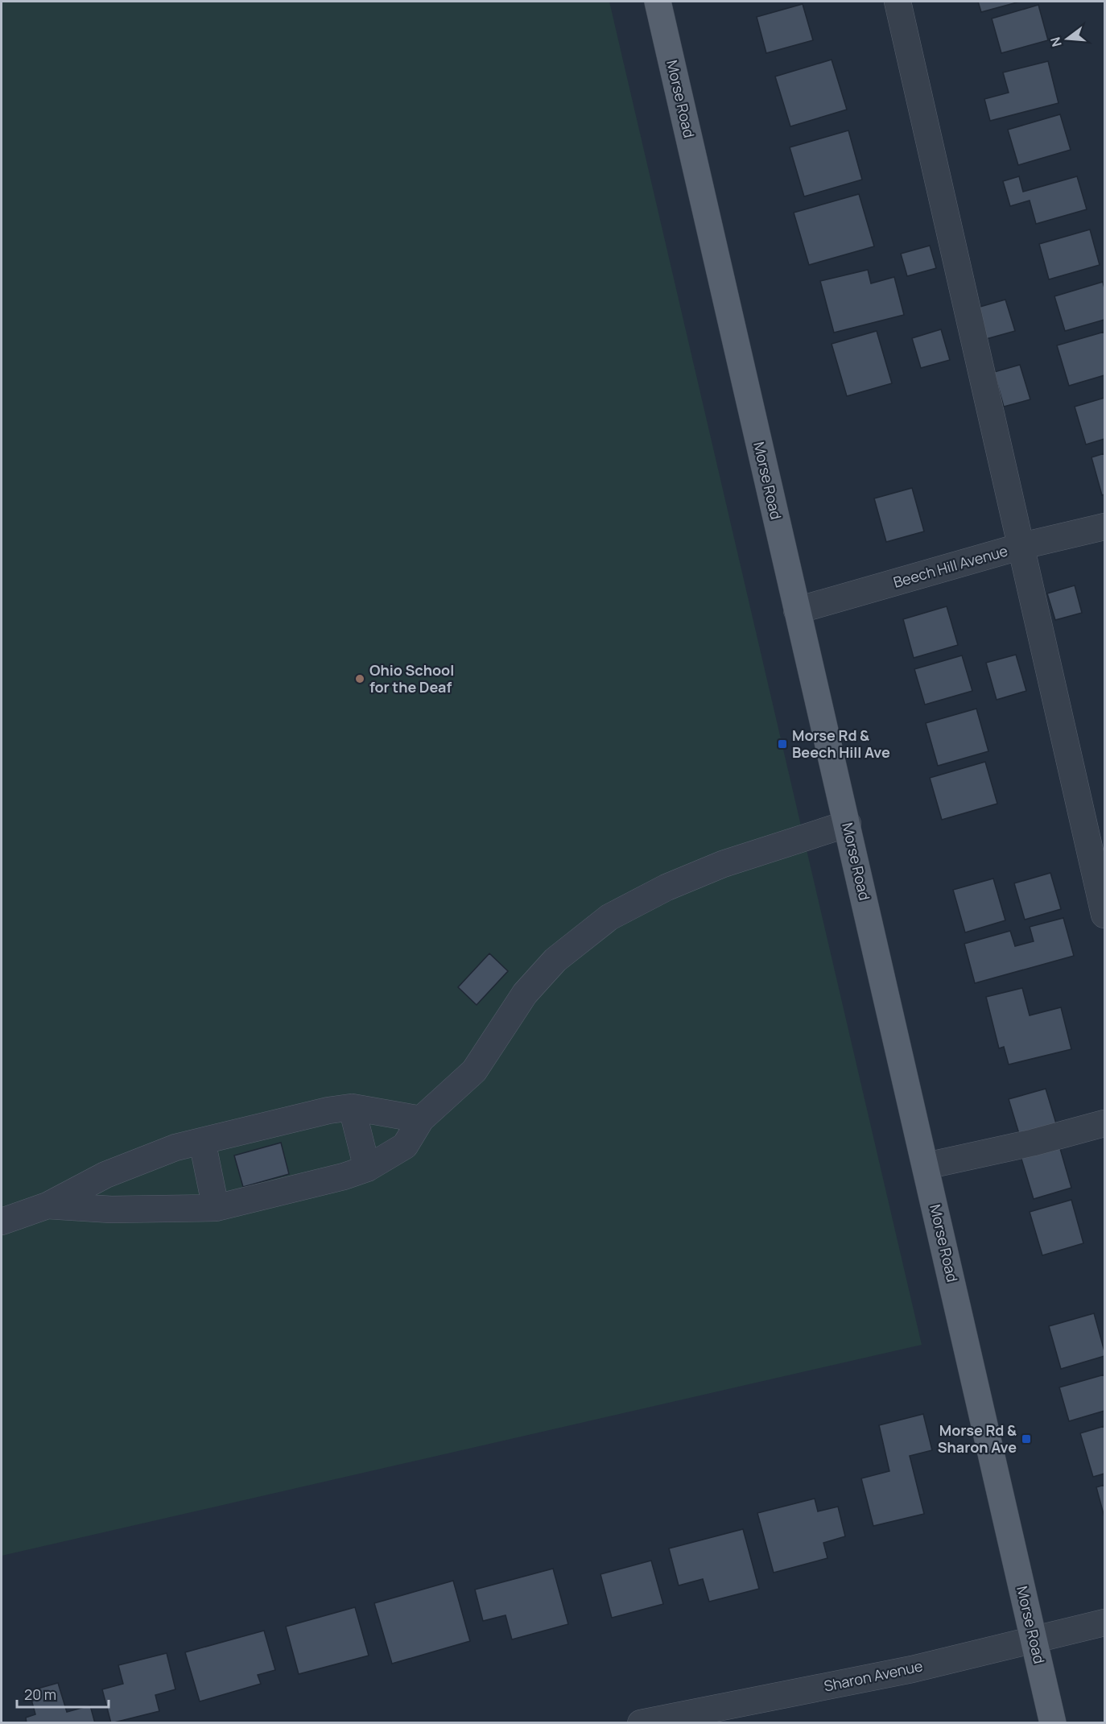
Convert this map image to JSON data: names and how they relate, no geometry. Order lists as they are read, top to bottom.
{
  "streets": {
    "main road": ["Morse Road"],
    "street": ["Beech Hill Avenue", "Sharon Avenue"]
  },
  "crossings": [
    ["Morse Road", "Beech Hill Avenue"],
    ["Morse Road", "Sharon Avenue"]
  ],
  "places": {
    "other": ["Ohio School for the Deaf"],
    "transit": ["Morse Rd & Beech Hill Ave", "Morse Rd & Sharon Ave"]
  },
  "scale_bar": "20 m",
  "north": "left"
}
